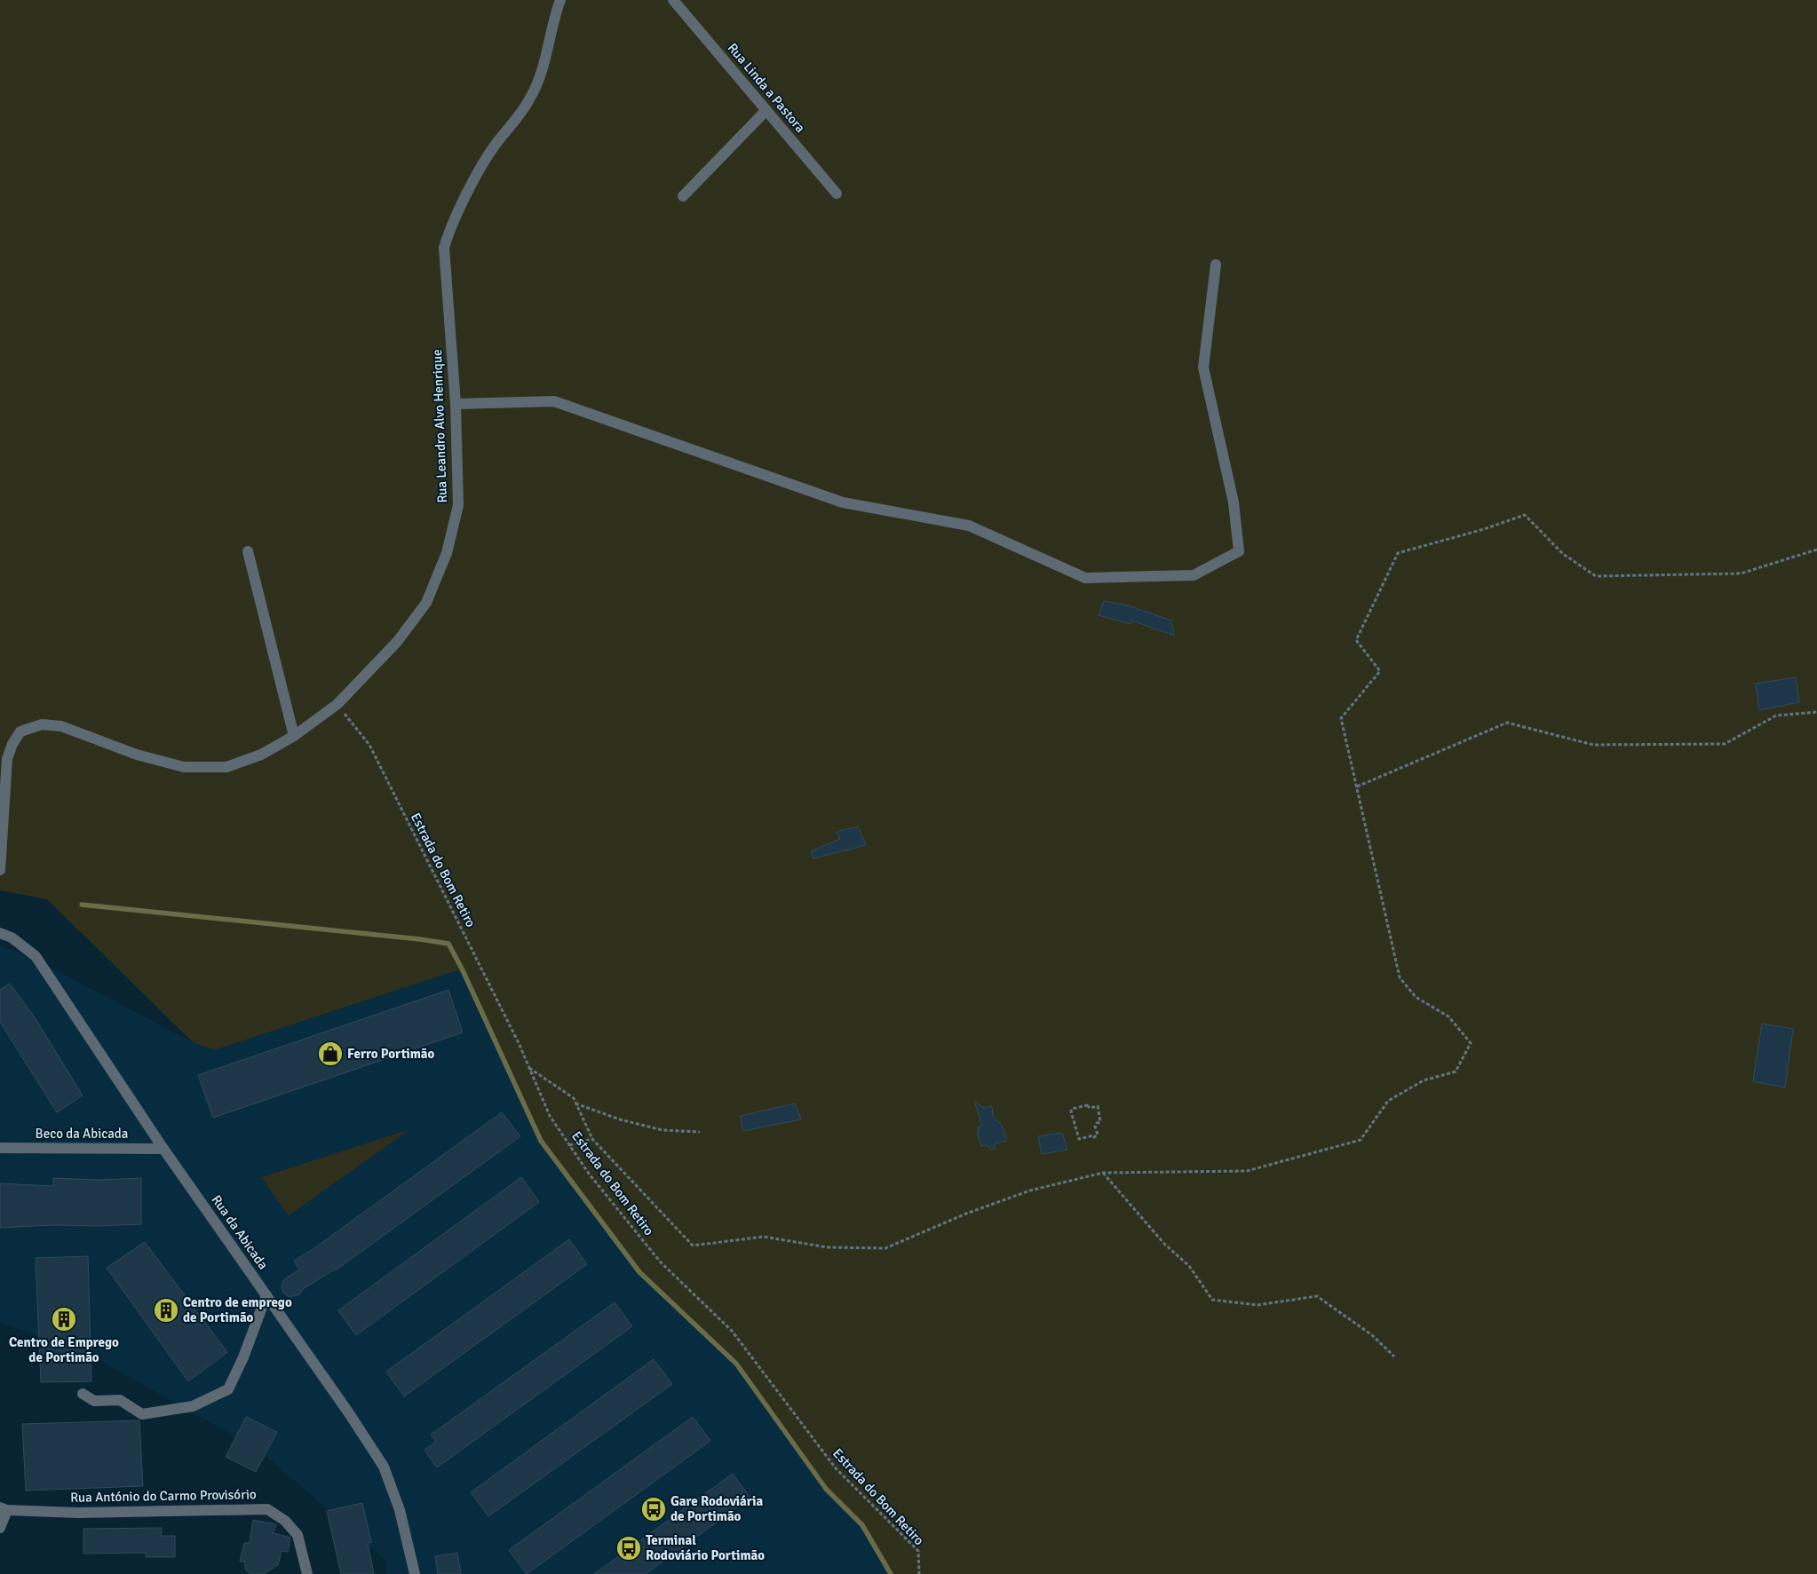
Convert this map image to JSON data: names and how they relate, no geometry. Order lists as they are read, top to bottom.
{
  "streets": {
    "street": [
      "Rua Linda a Pastora",
      "Rua Leandro Alvo Henrique",
      "Beco da Abicada",
      "Rua da Abicada",
      "Rua António do Carmo Provisório"
    ],
    "path": ["Estrada do Bom Retiro"]
  },
  "crossings": [
    ["Rua Leandro Alvo Henrique", "Estrada do Bom Retiro"],
    ["Beco da Abicada", "Rua da Abicada"]
  ],
  "places": {
    "shop": ["Ferro Portimão"],
    "building": ["Centro de emprego de Portimão", "Centro de Emprego de Portimão"],
    "bus stop": ["Gare Rodoviária de Portimão", "Terminal Rodoviário Portimão"]
  }
}
